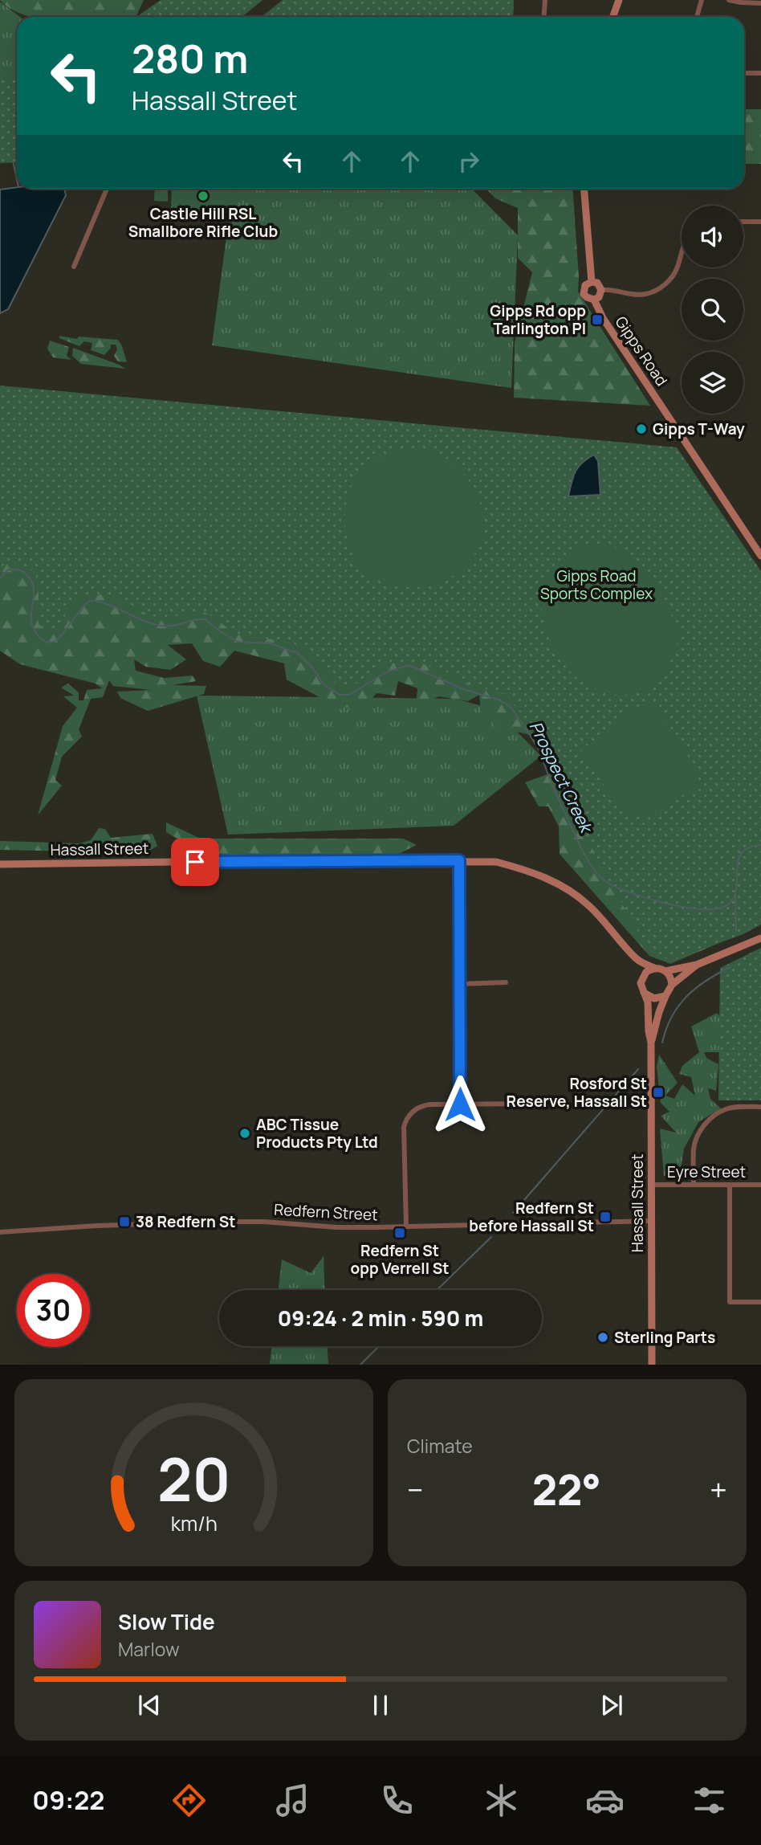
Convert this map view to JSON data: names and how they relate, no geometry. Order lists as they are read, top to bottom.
{
  "streets": {
    "main road": ["Gipps Road", "Hassall Street"],
    "street": ["Eyre Street", "Redfern Street"]
  },
  "crossings": [
    ["Hassall Street", "Eyre Street"],
    ["Hassall Street", "Redfern Street"]
  ],
  "water": ["Prospect Creek"],
  "parks": ["Gipps Road Sports Complex"],
  "places": {
    "other": [
      "Castle Hill RSL Smallbore Rifle Club",
      "Gipps T-Way",
      "ABC Tissue Products Pty Ltd",
      "Sterling Parts"
    ],
    "transit": [
      "Gipps Rd opp Tarlington Pl",
      "Rosford St Reserve, Hassall St",
      "Redfern St before Hassall St",
      "38 Redfern St",
      "Redfern St opp Verrell St"
    ]
  },
  "page": {
    "turn": ["280 m", "Hassall Street"],
    "limit": "30",
    "trip": "09:24 · 2 min · 590 m",
    "tile": "Climate",
    "heat": ["−", "22°", "+"],
    "song": ["Slow Tide", "Marlow"],
    "tabs": "09:22",
    "gauge": ["20", "km/h"]
  }
}
